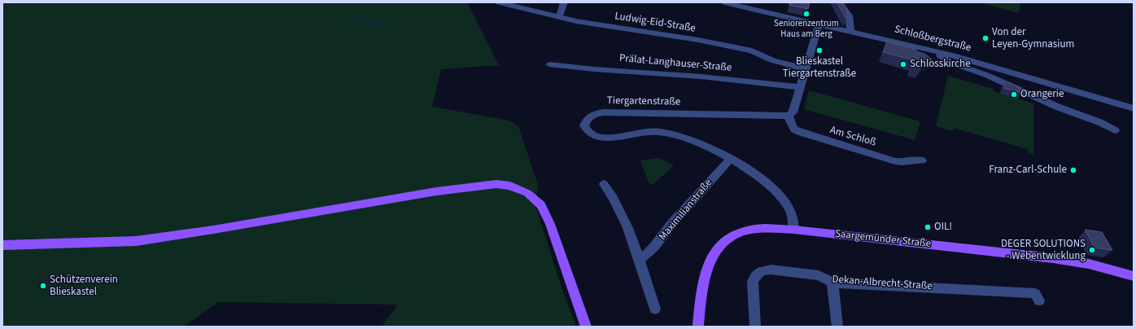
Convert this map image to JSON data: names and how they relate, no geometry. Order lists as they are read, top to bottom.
{
  "streets": {
    "main road": ["Saargemünder Straße"],
    "street": [
      "Ludwig-Eid-Straße",
      "Schloßbergstraße",
      "Prälat-Langhauser-Straße",
      "Tiergartenstraße",
      "Am Schloß",
      "Maximilianstraße",
      "Dekan-Albrecht-Straße"
    ]
  },
  "crossings": [
    ["Tiergartenstraße", "Am Schloß"],
    ["Tiergartenstraße", "Maximilianstraße"],
    ["Tiergartenstraße", "Saargemünder Straße"]
  ],
  "places": [
    "Seniorenzentrum Haus am Berg",
    "Von der Leyen-Gymnasium",
    "Blieskastel Tiergartenstraße",
    "Schlosskirche",
    "Orangerie",
    "Franz-Carl-Schule",
    "OIL!",
    "DEGER SOLUTIONS - Webentwicklung",
    "Schützenverein Blieskastel"
  ]
}
